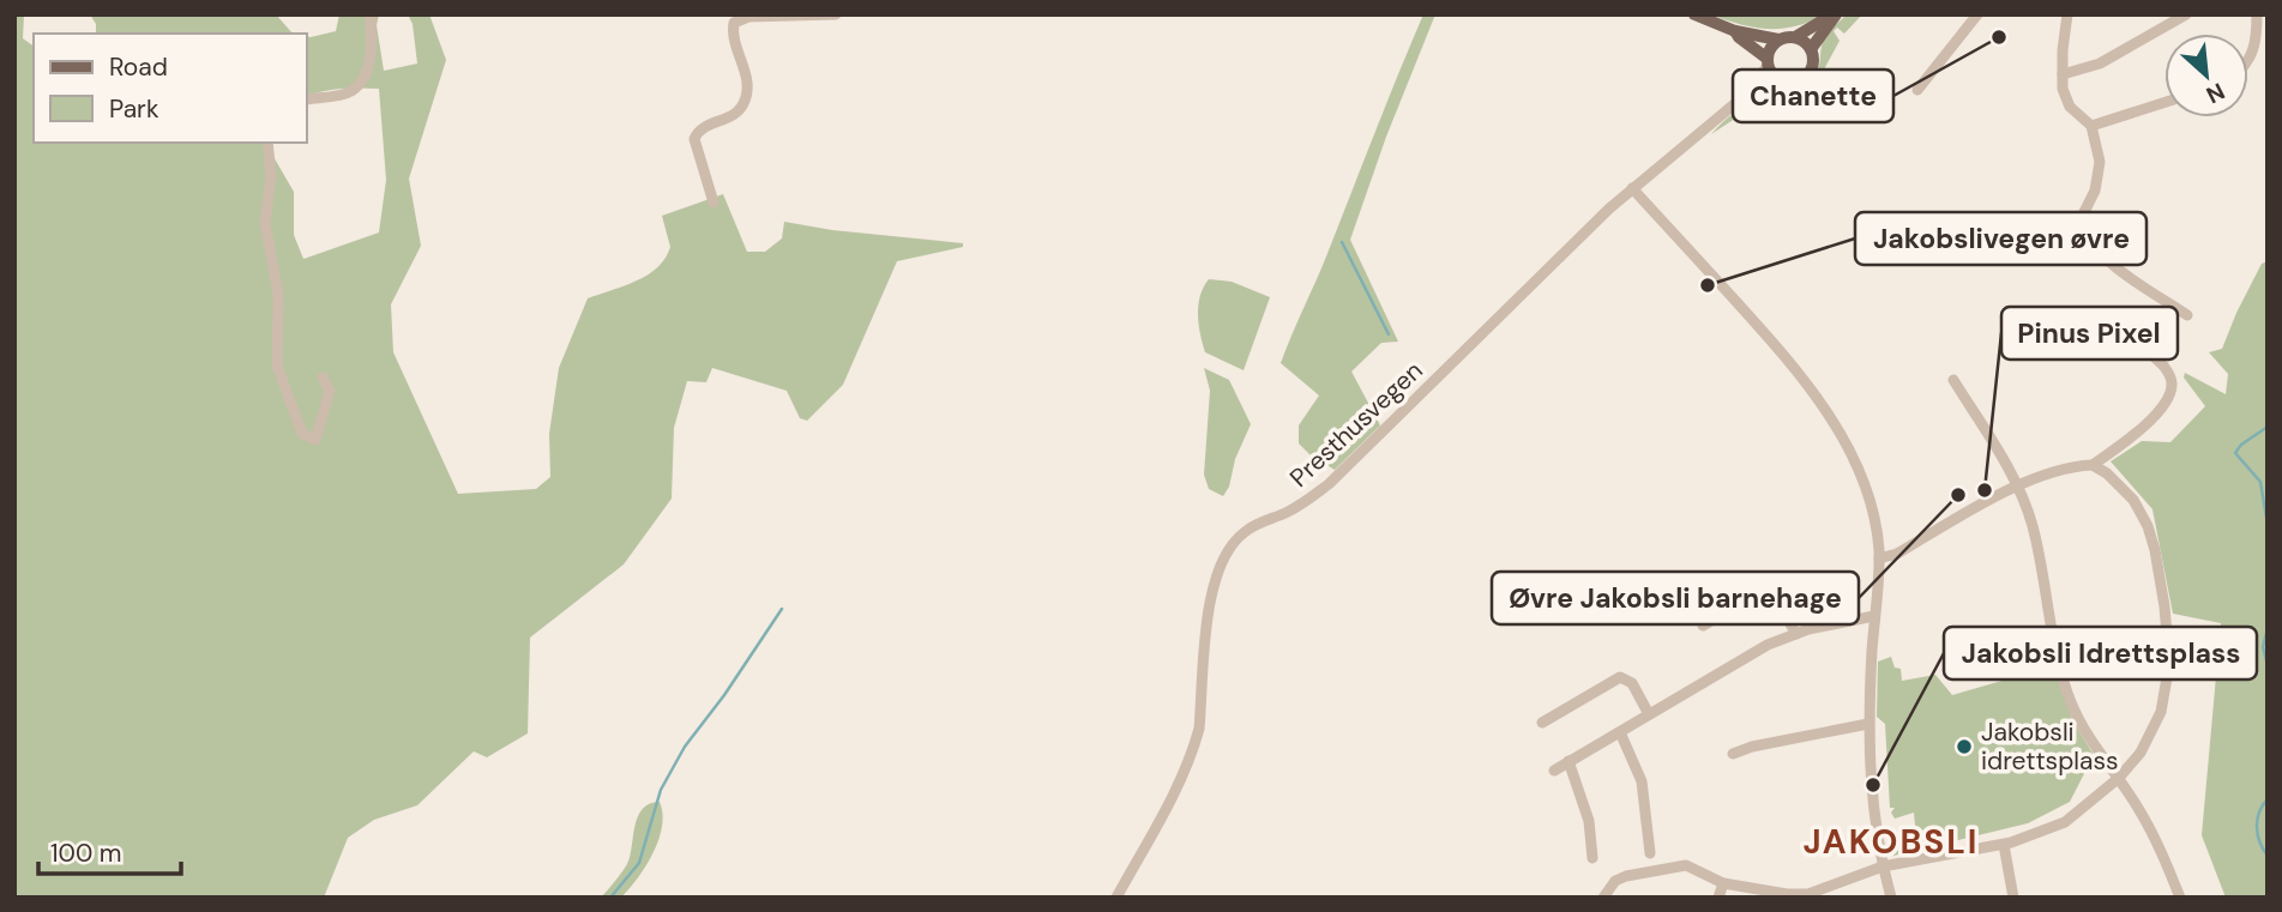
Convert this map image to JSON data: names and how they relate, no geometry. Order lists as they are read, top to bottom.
{
  "streets": {
    "street": ["Presthusvegen"]
  },
  "districts": ["JAKOBSLI"],
  "places": [
    "Chanette",
    "Jakobslivegen øvre",
    "Pinus Pixel",
    "Øvre Jakobsli barnehage",
    "Jakobsli idrettsplass",
    "Jakobsli Idrettsplass"
  ],
  "legend": ["Road", "Park"],
  "scale_bar": "100 m",
  "north": "bottom right"
}
